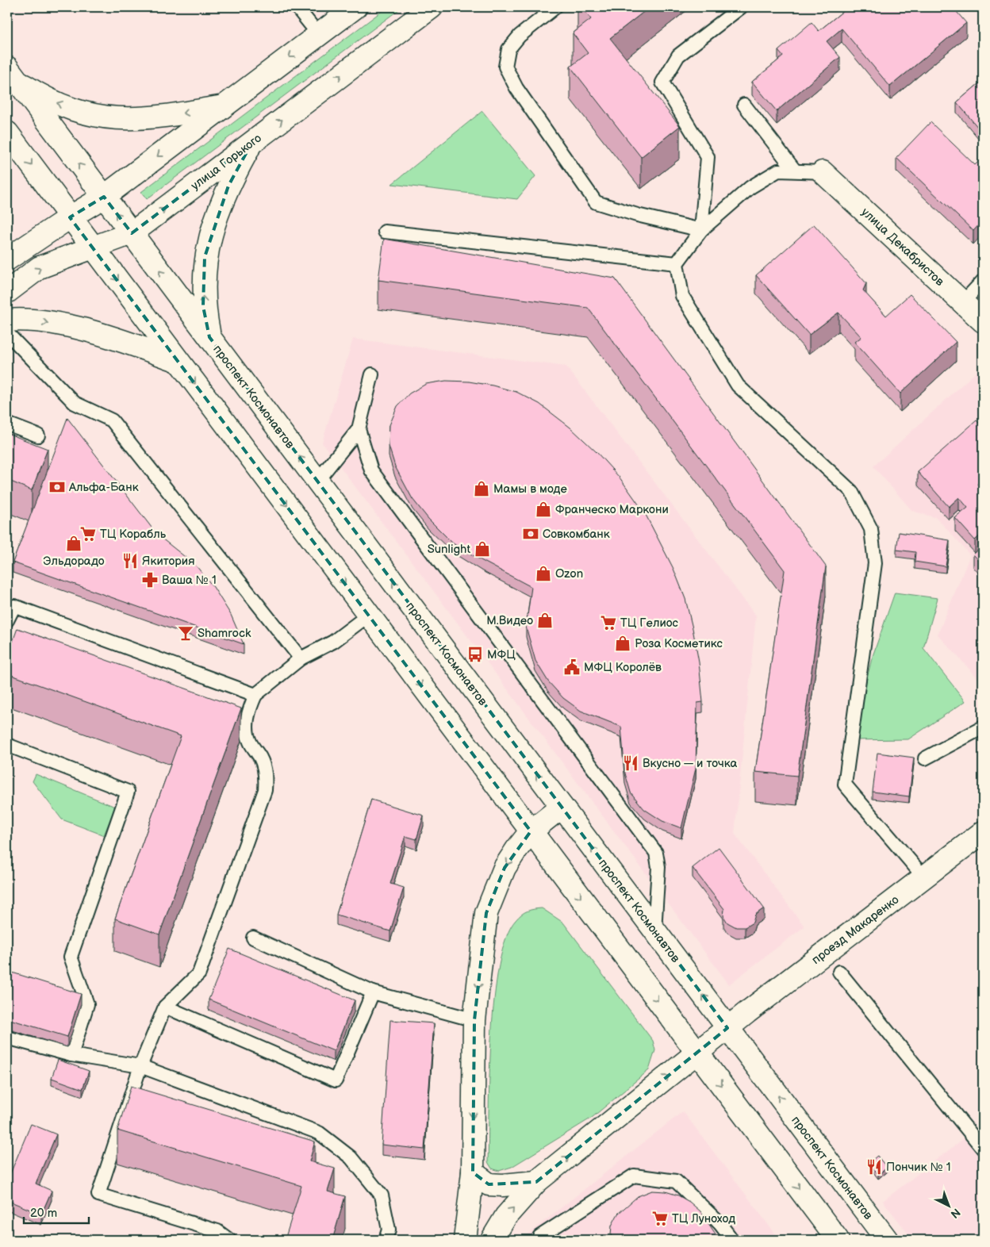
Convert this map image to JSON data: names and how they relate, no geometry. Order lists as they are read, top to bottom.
{
  "streets": {
    "main road": [
      "улица Горького",
      "улица Декабристов",
      "проспект Космонавтов",
      "проезд Макаренко"
    ]
  },
  "crossings": [
    ["улица Горького", "проспект Космонавтов"],
    ["проспект Космонавтов", "проезд Макаренко"]
  ],
  "one_way": ["проезд Макаренко"],
  "places": {
    "bank": ["Альфа-Банк", "Совкомбанк"],
    "shop": [
      "Мамы в моде",
      "Франческо Маркони",
      "Эльдорадо",
      "Sunlight",
      "Ozon",
      "М.Видео",
      "Роза Косметикс"
    ],
    "supermarket": ["ТЦ Корабль", "ТЦ Гелиос", "ТЦ Луноход"],
    "restaurant": ["Якитория", "Вкусно — и точка", "Пончик № 1"],
    "pharmacy": ["Ваша № 1"],
    "bar": ["Shamrock"],
    "bus stop": ["МФЦ"],
    "public building": ["МФЦ Королёв"]
  },
  "scale_bar": "20 m",
  "north": "bottom right"
}
